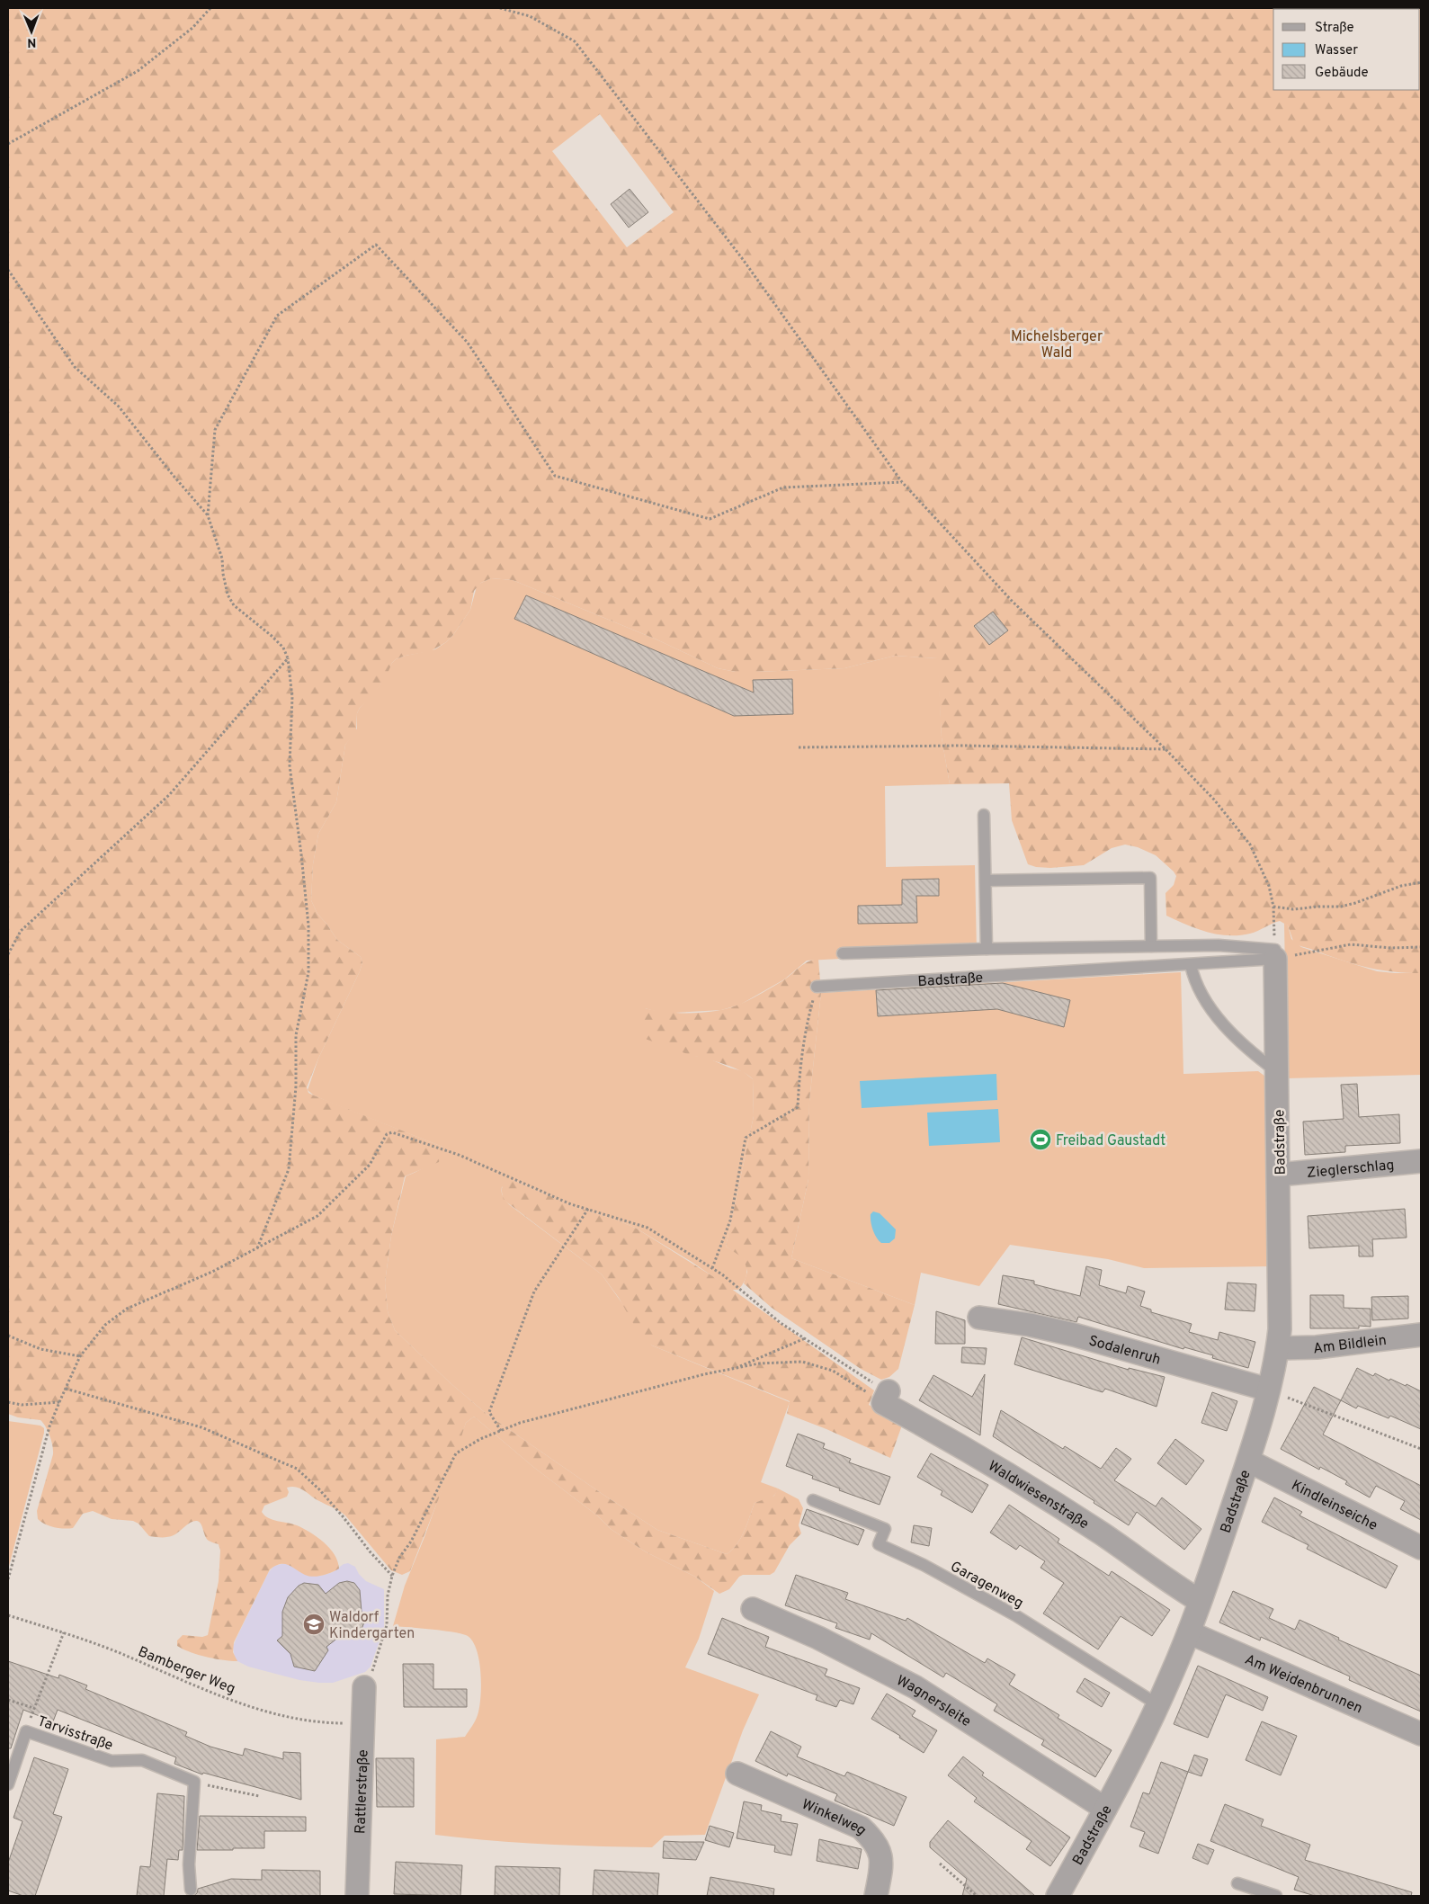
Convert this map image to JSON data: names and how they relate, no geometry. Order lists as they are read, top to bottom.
{
  "streets": {
    "street": [
      "Badstraße",
      "Zieglerschlag",
      "Am Bildlein",
      "Sodalenruh",
      "Waldwiesenstraße",
      "Kindleinseiche",
      "Am Weidenbrunnen",
      "Wagnersleite",
      "Rattlerstraße",
      "Winkelweg"
    ],
    "lane": ["Garagenweg", "Tarvisstraße"],
    "path": ["Bamberger Weg"]
  },
  "crossings": [
    ["Badstraße", "Zieglerschlag"],
    ["Badstraße", "Am Bildlein"],
    ["Badstraße", "Sodalenruh"],
    ["Badstraße", "Waldwiesenstraße"],
    ["Badstraße", "Kindleinseiche"],
    ["Badstraße", "Garagenweg"],
    ["Badstraße", "Am Weidenbrunnen"],
    ["Badstraße", "Wagnersleite"],
    ["Bamberger Weg", "Rattlerstraße"]
  ],
  "parks": ["Michelsberger Wald"],
  "places": {
    "sports": ["Freibad Gaustadt"],
    "school or university": ["Waldorf Kindergarten"]
  },
  "legend": ["Straße", "Wasser", "Gebäude"],
  "north": "bottom"
}
